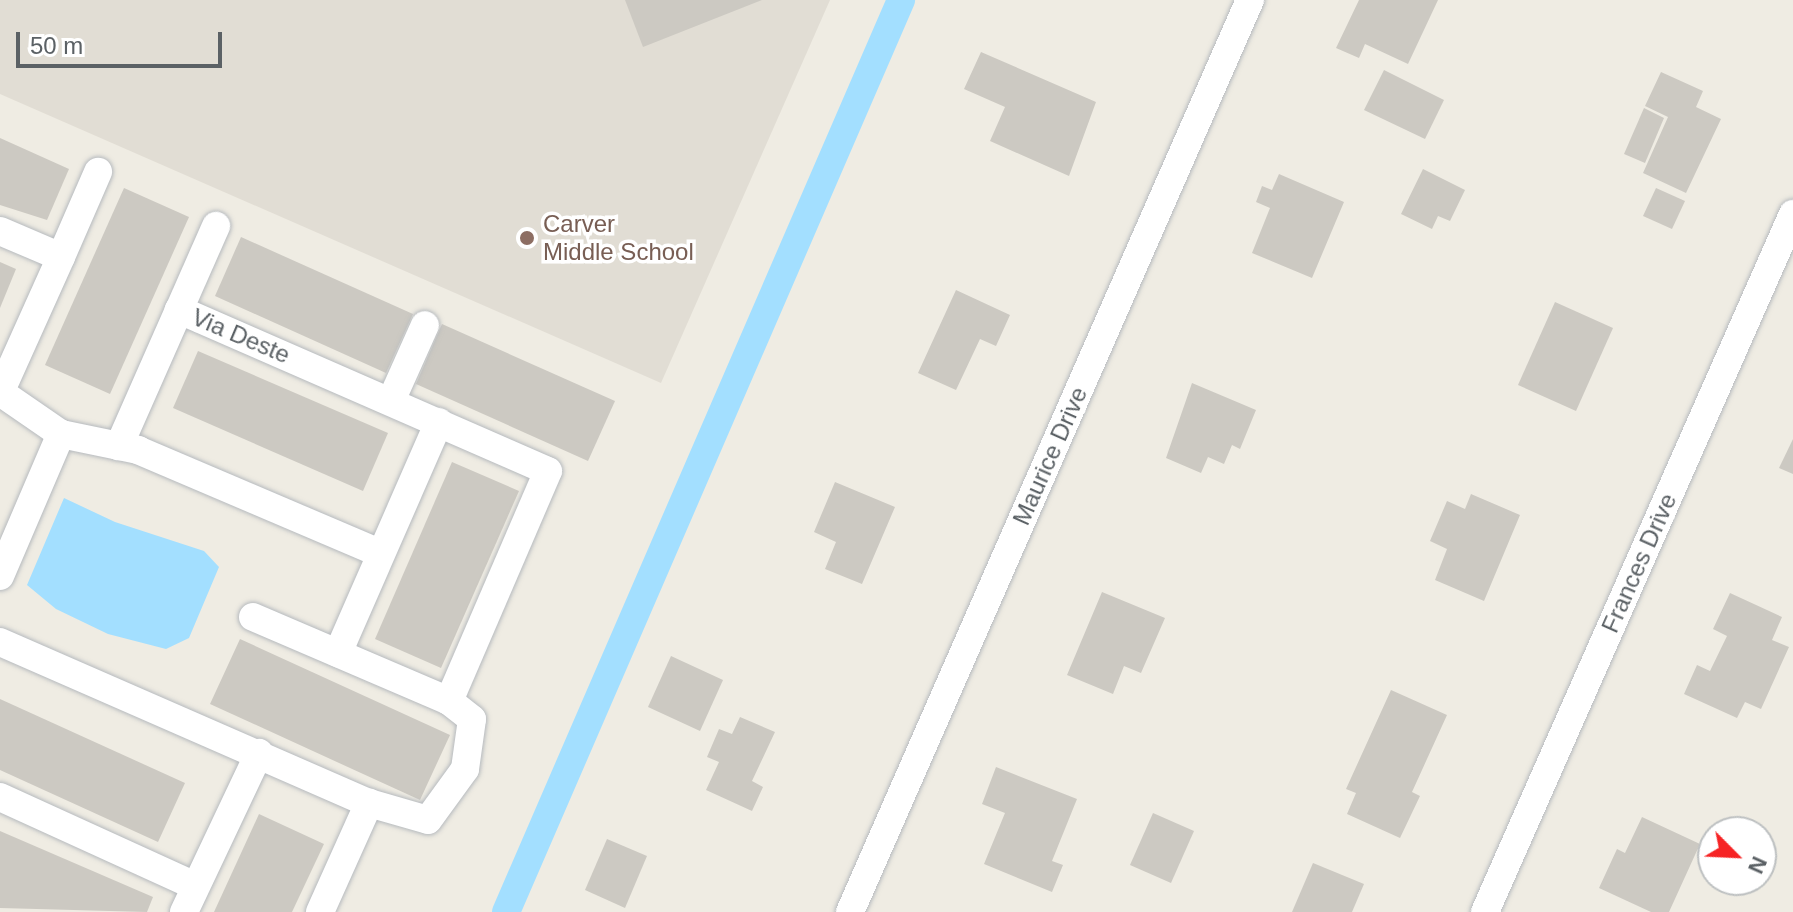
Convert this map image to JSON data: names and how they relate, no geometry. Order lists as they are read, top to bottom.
{
  "streets": {
    "street": ["Via Deste", "Maurice Drive", "Frances Drive"]
  },
  "places": ["Carver Middle School"],
  "scale_bar": "50 m",
  "north": "bottom right"
}
